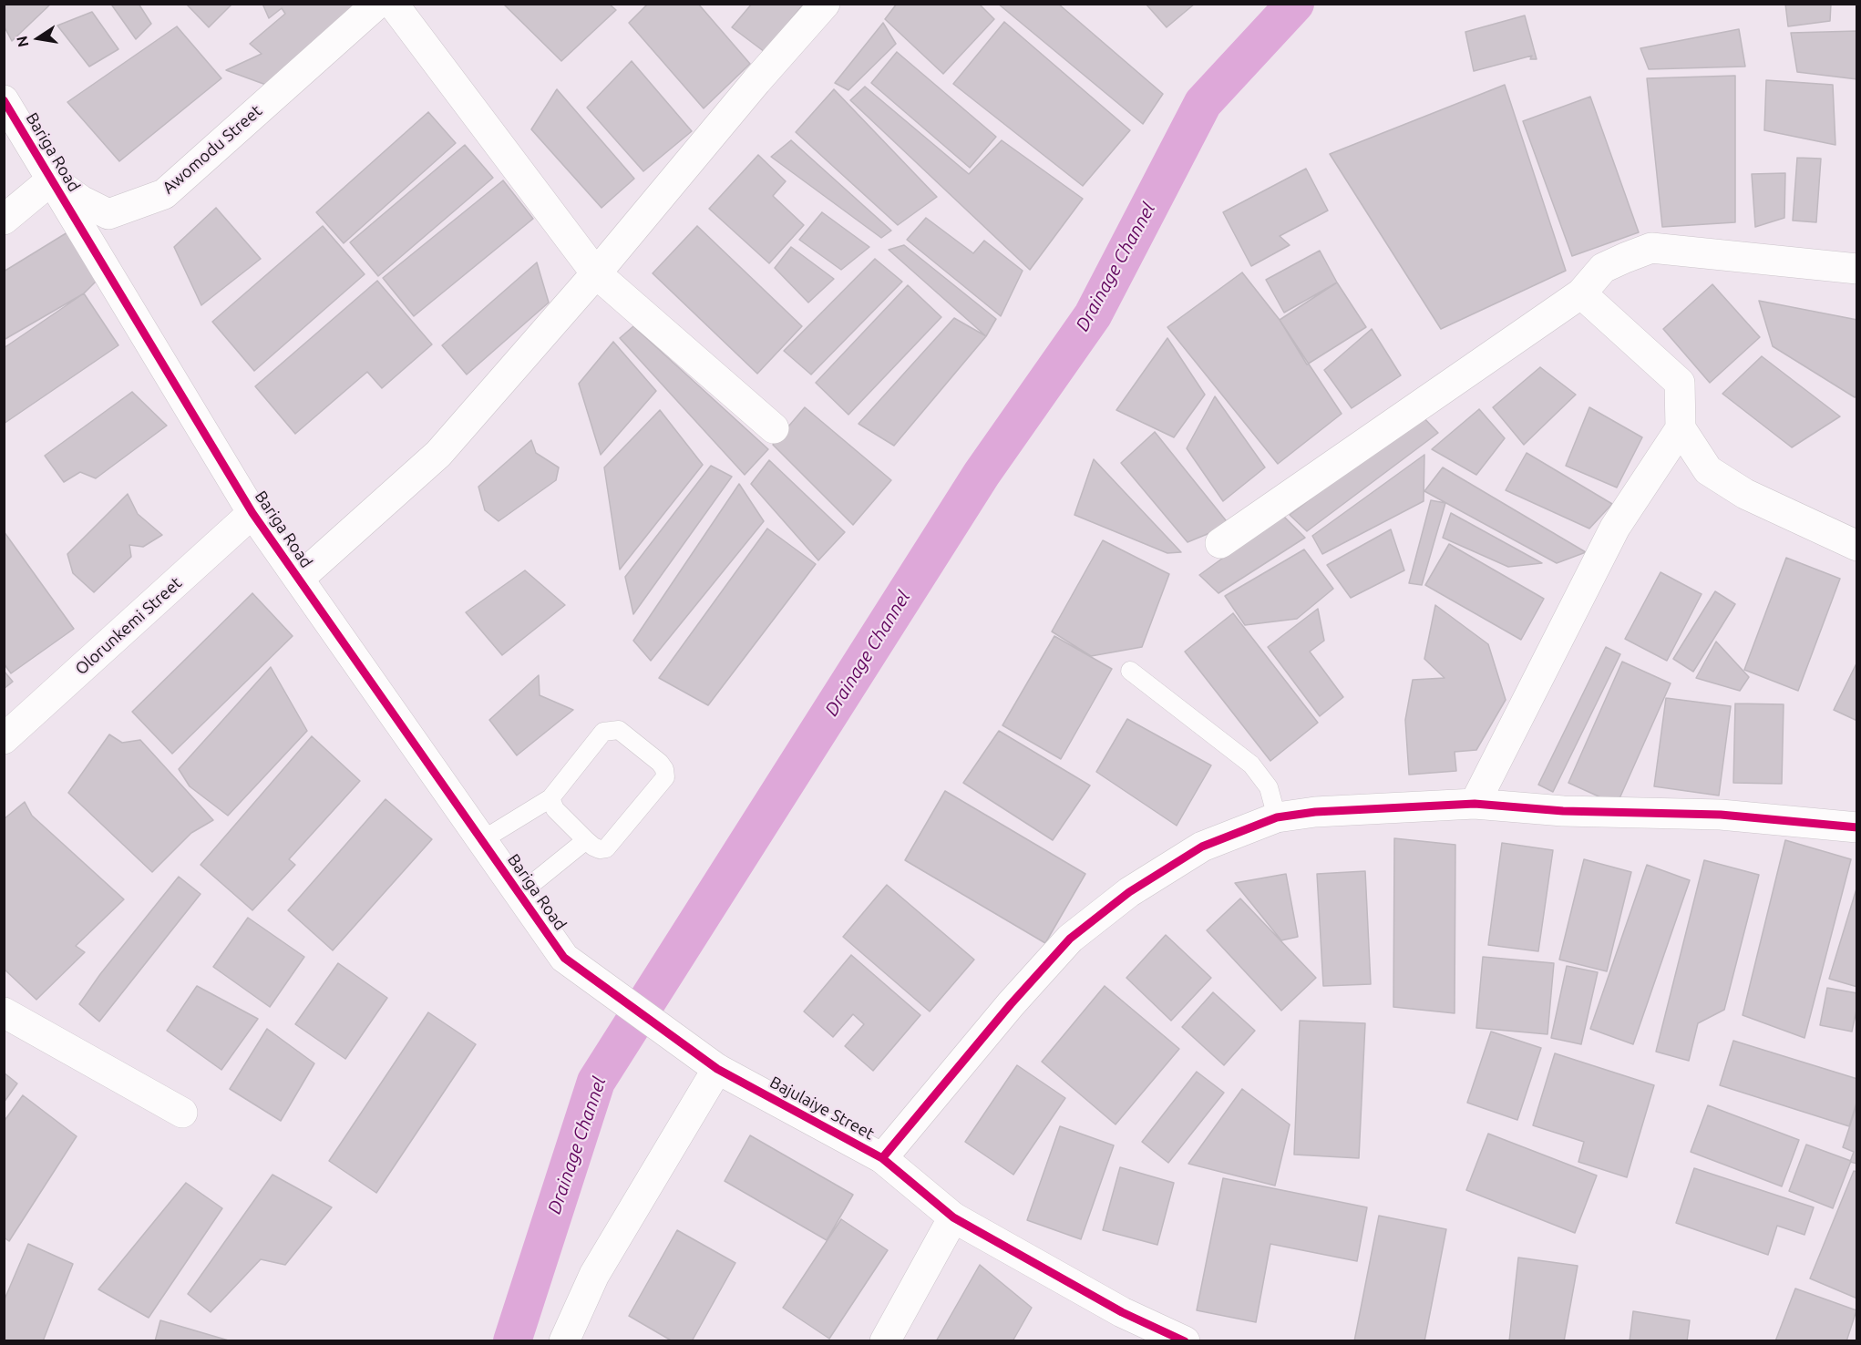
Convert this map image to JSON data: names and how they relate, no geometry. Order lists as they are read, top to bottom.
{
  "streets": {
    "street": [
      "Awomodu Street",
      "Bariga Road",
      "Olorunkemi Street",
      "Bajulaiye Street"
    ]
  },
  "crossings": [
    ["Awomodu Street", "Bariga Road"],
    ["Bariga Road", "Olorunkemi Street"],
    ["Bariga Road", "Bajulaiye Street"]
  ],
  "water": ["Drainage Channel"],
  "north": "left"
}
